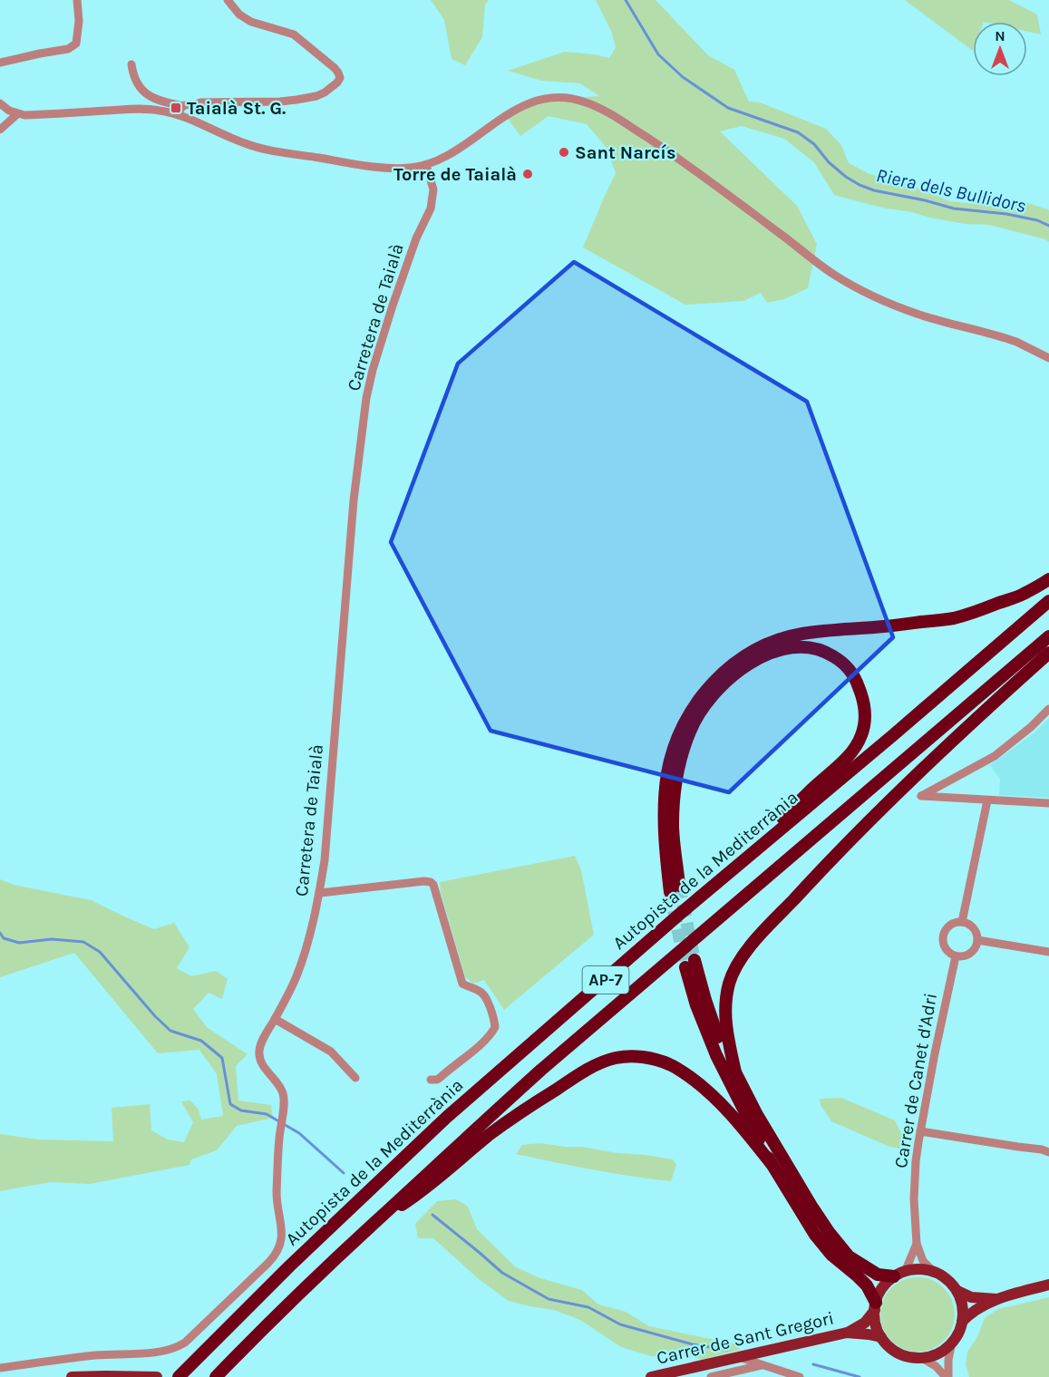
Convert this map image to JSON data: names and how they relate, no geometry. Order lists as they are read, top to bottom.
{
  "streets": {
    "highway": ["Autopista de la Mediterrània", "AP-7"],
    "main road": ["Carrer de Sant Gregori"],
    "street": ["Carretera de Taialà", "Carrer de Canet d'Adri"]
  },
  "crossings": [
    ["Carrer de Canet d'Adri", "Carrer de Sant Gregori"]
  ],
  "water": ["Riera dels Bullidors"],
  "places": {
    "transit": ["Taialà St. G."],
    "other": ["Sant Narcís", "Torre de Taialà"]
  },
  "north": "top"
}
